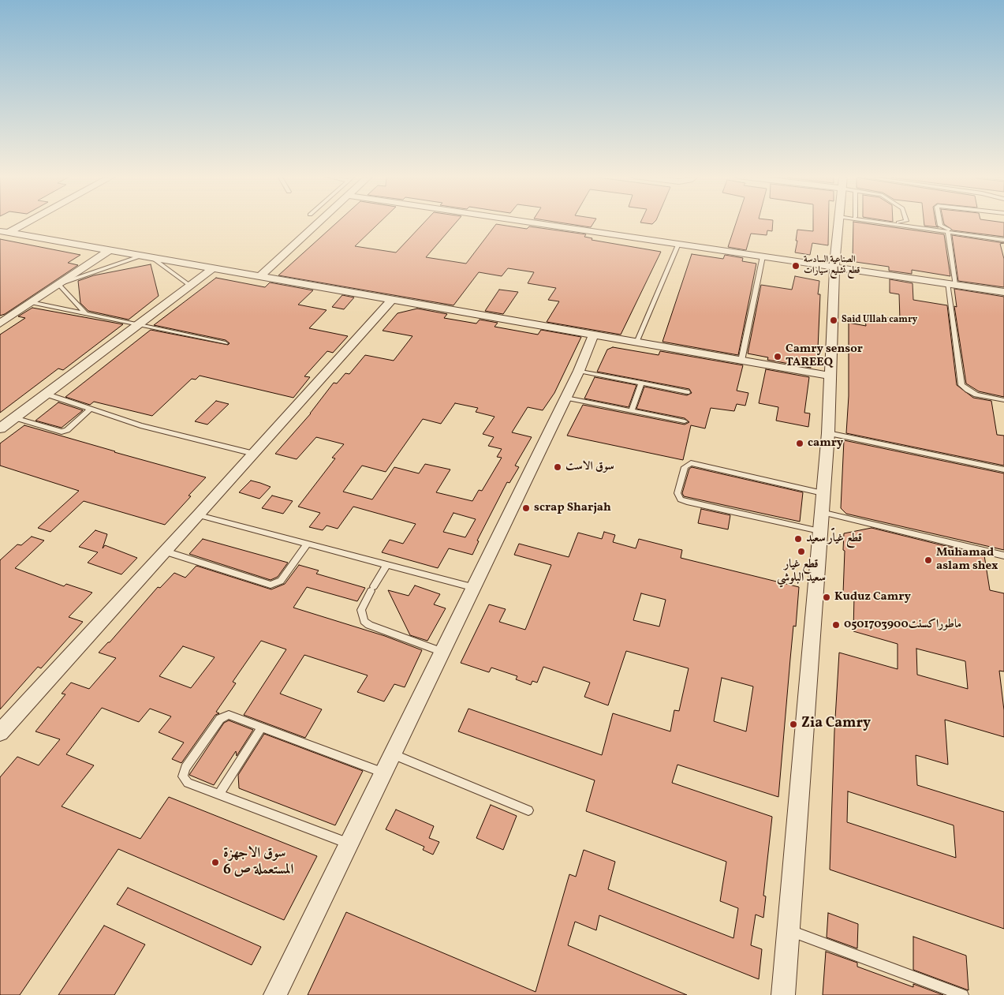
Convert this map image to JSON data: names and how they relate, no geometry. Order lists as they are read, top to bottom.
{
  "places": [
    "الصناعية السادسة قطع تشليع سيارات",
    "Said Ullah camry",
    "Camry sensor TAREEQ",
    "camry",
    "سوق الاست",
    "scrap Sharjah",
    "قطع غياًًر سعيد",
    "قطع غيار سعيد البلوشي",
    "Muhamad aslam shex",
    "Kuduz Camry",
    "ماطوراكسنت0501703900",
    "Zia Camry",
    "سوق الاجهزة المستعملة ص 6"
  ]
}
